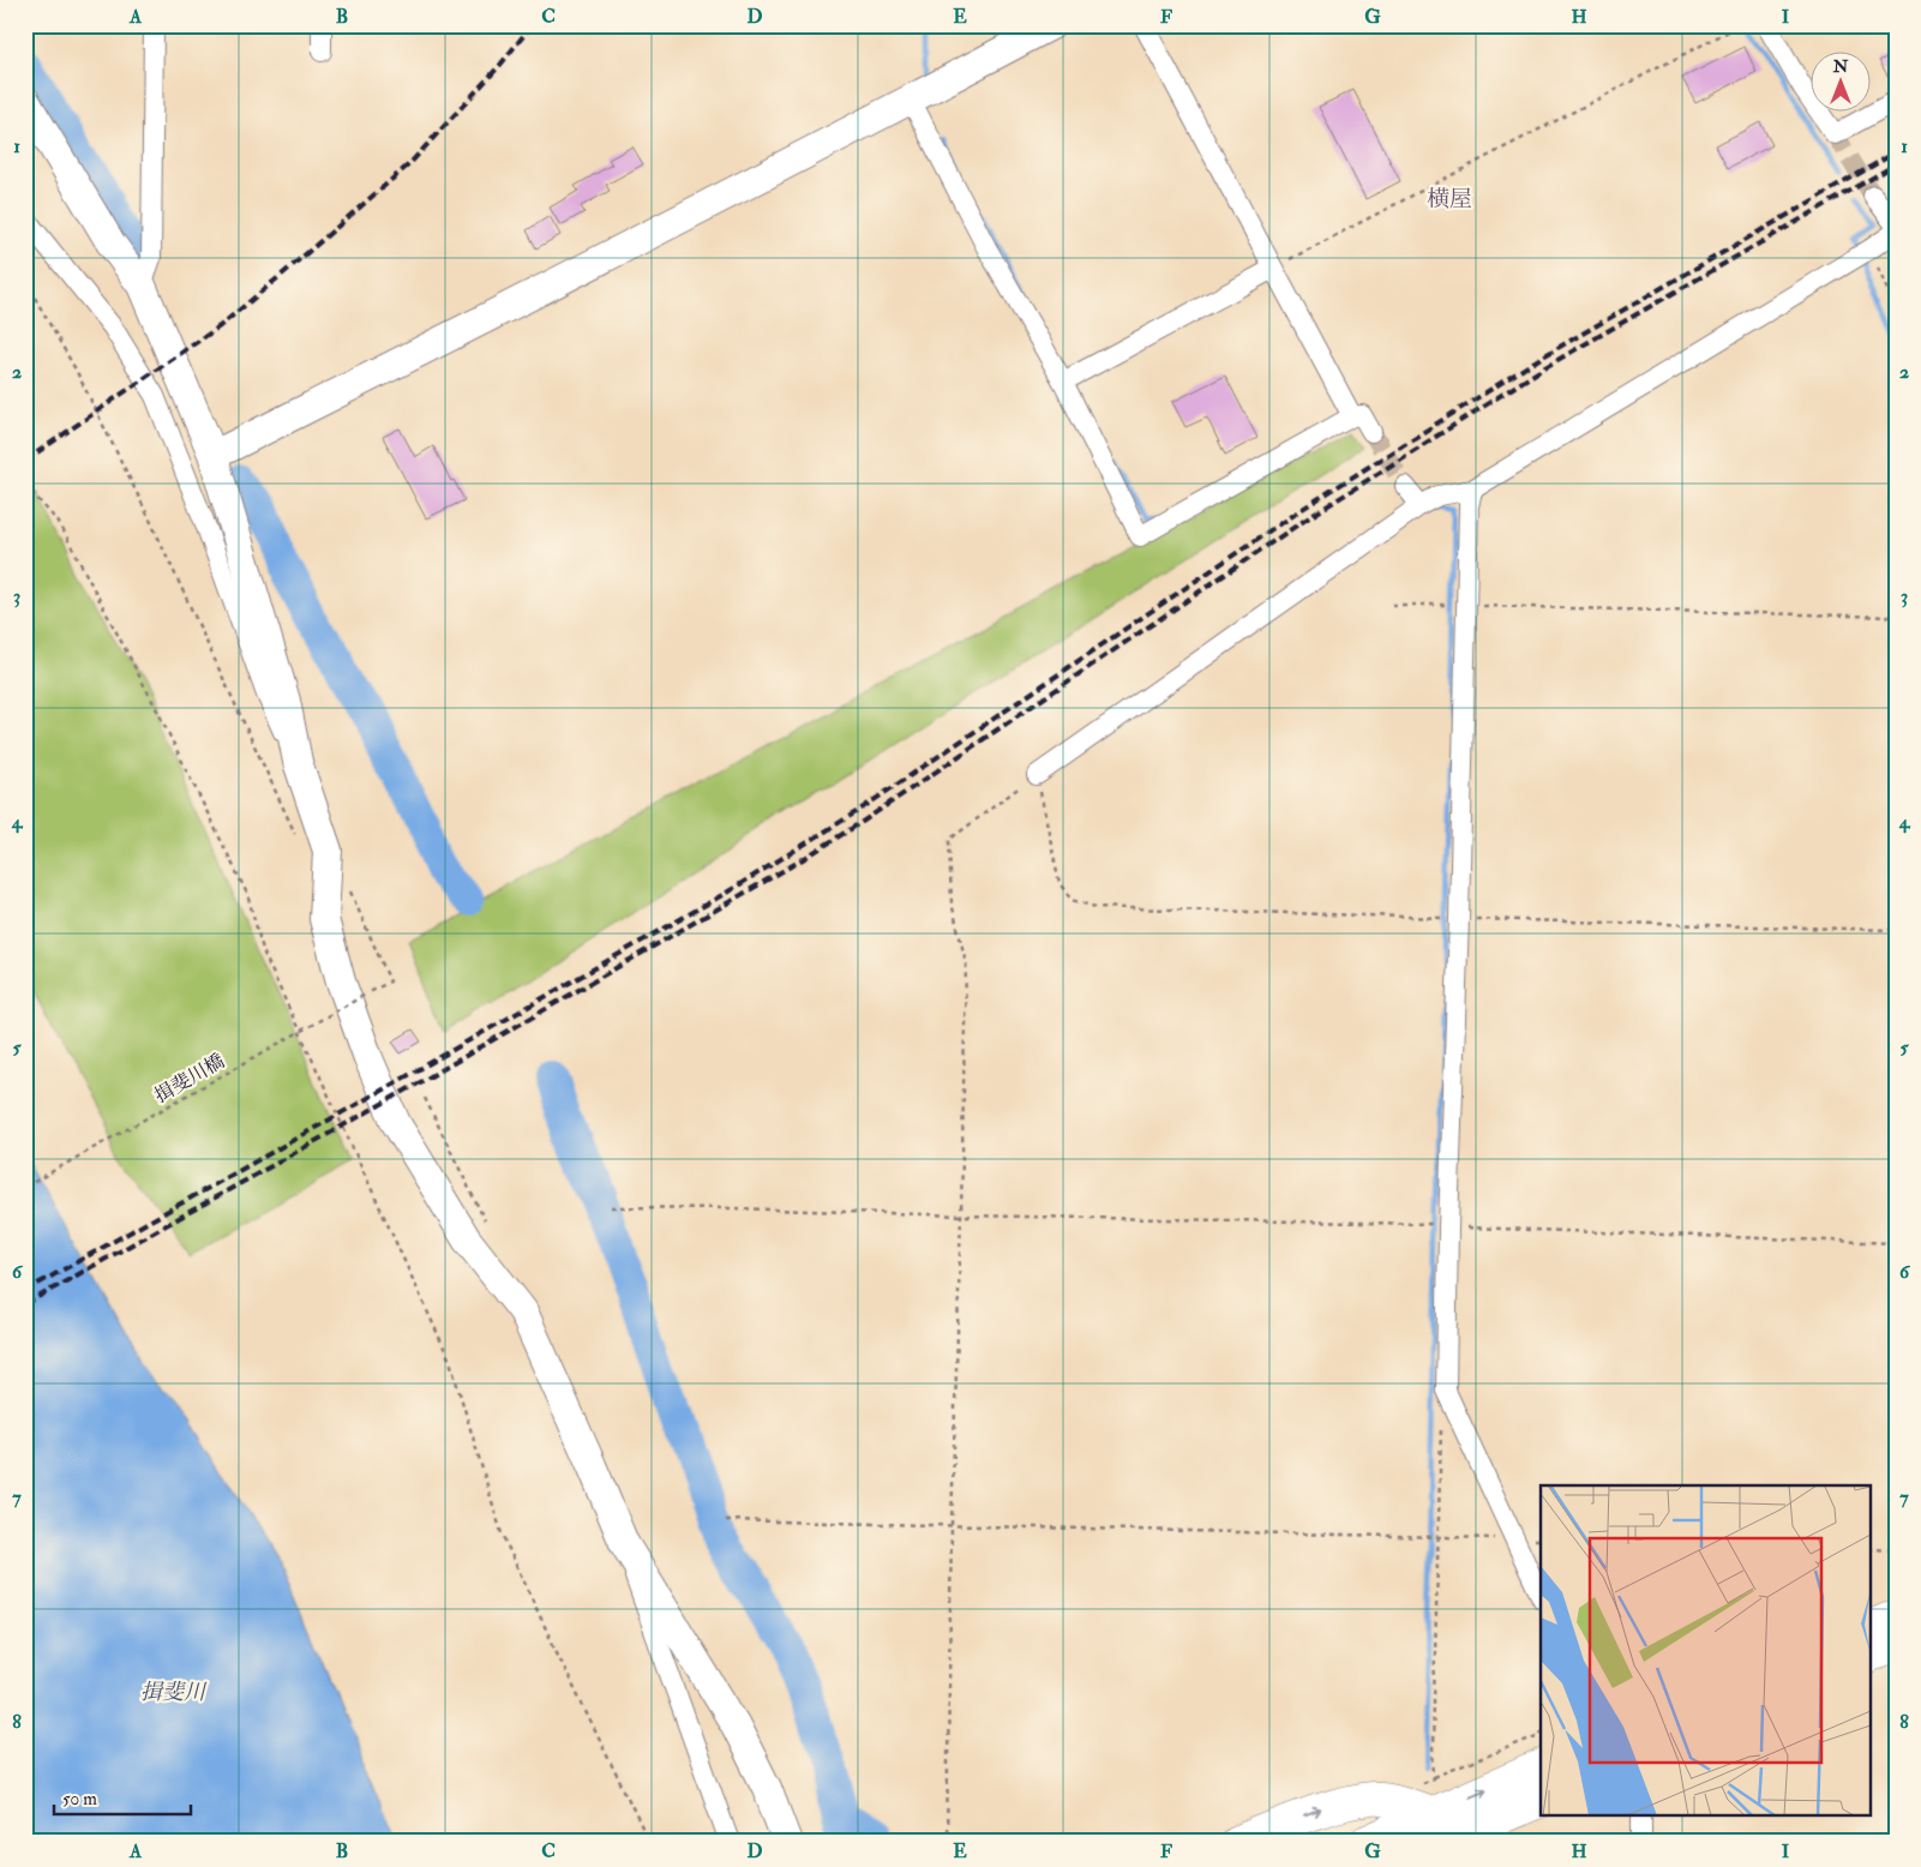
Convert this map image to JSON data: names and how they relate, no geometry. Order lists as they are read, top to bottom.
{
  "streets": {
    "path": ["揖斐川橋"]
  },
  "districts": ["横屋"],
  "water": ["揖斐川"],
  "scale_bar": "50 m",
  "north": "top",
  "grid": {
    "columns": [
      "A",
      "B",
      "C",
      "D",
      "E",
      "F",
      "G",
      "H",
      "I"
    ],
    "rows": [
      "1",
      "2",
      "3",
      "4",
      "5",
      "6",
      "7",
      "8"
    ]
  }
}
